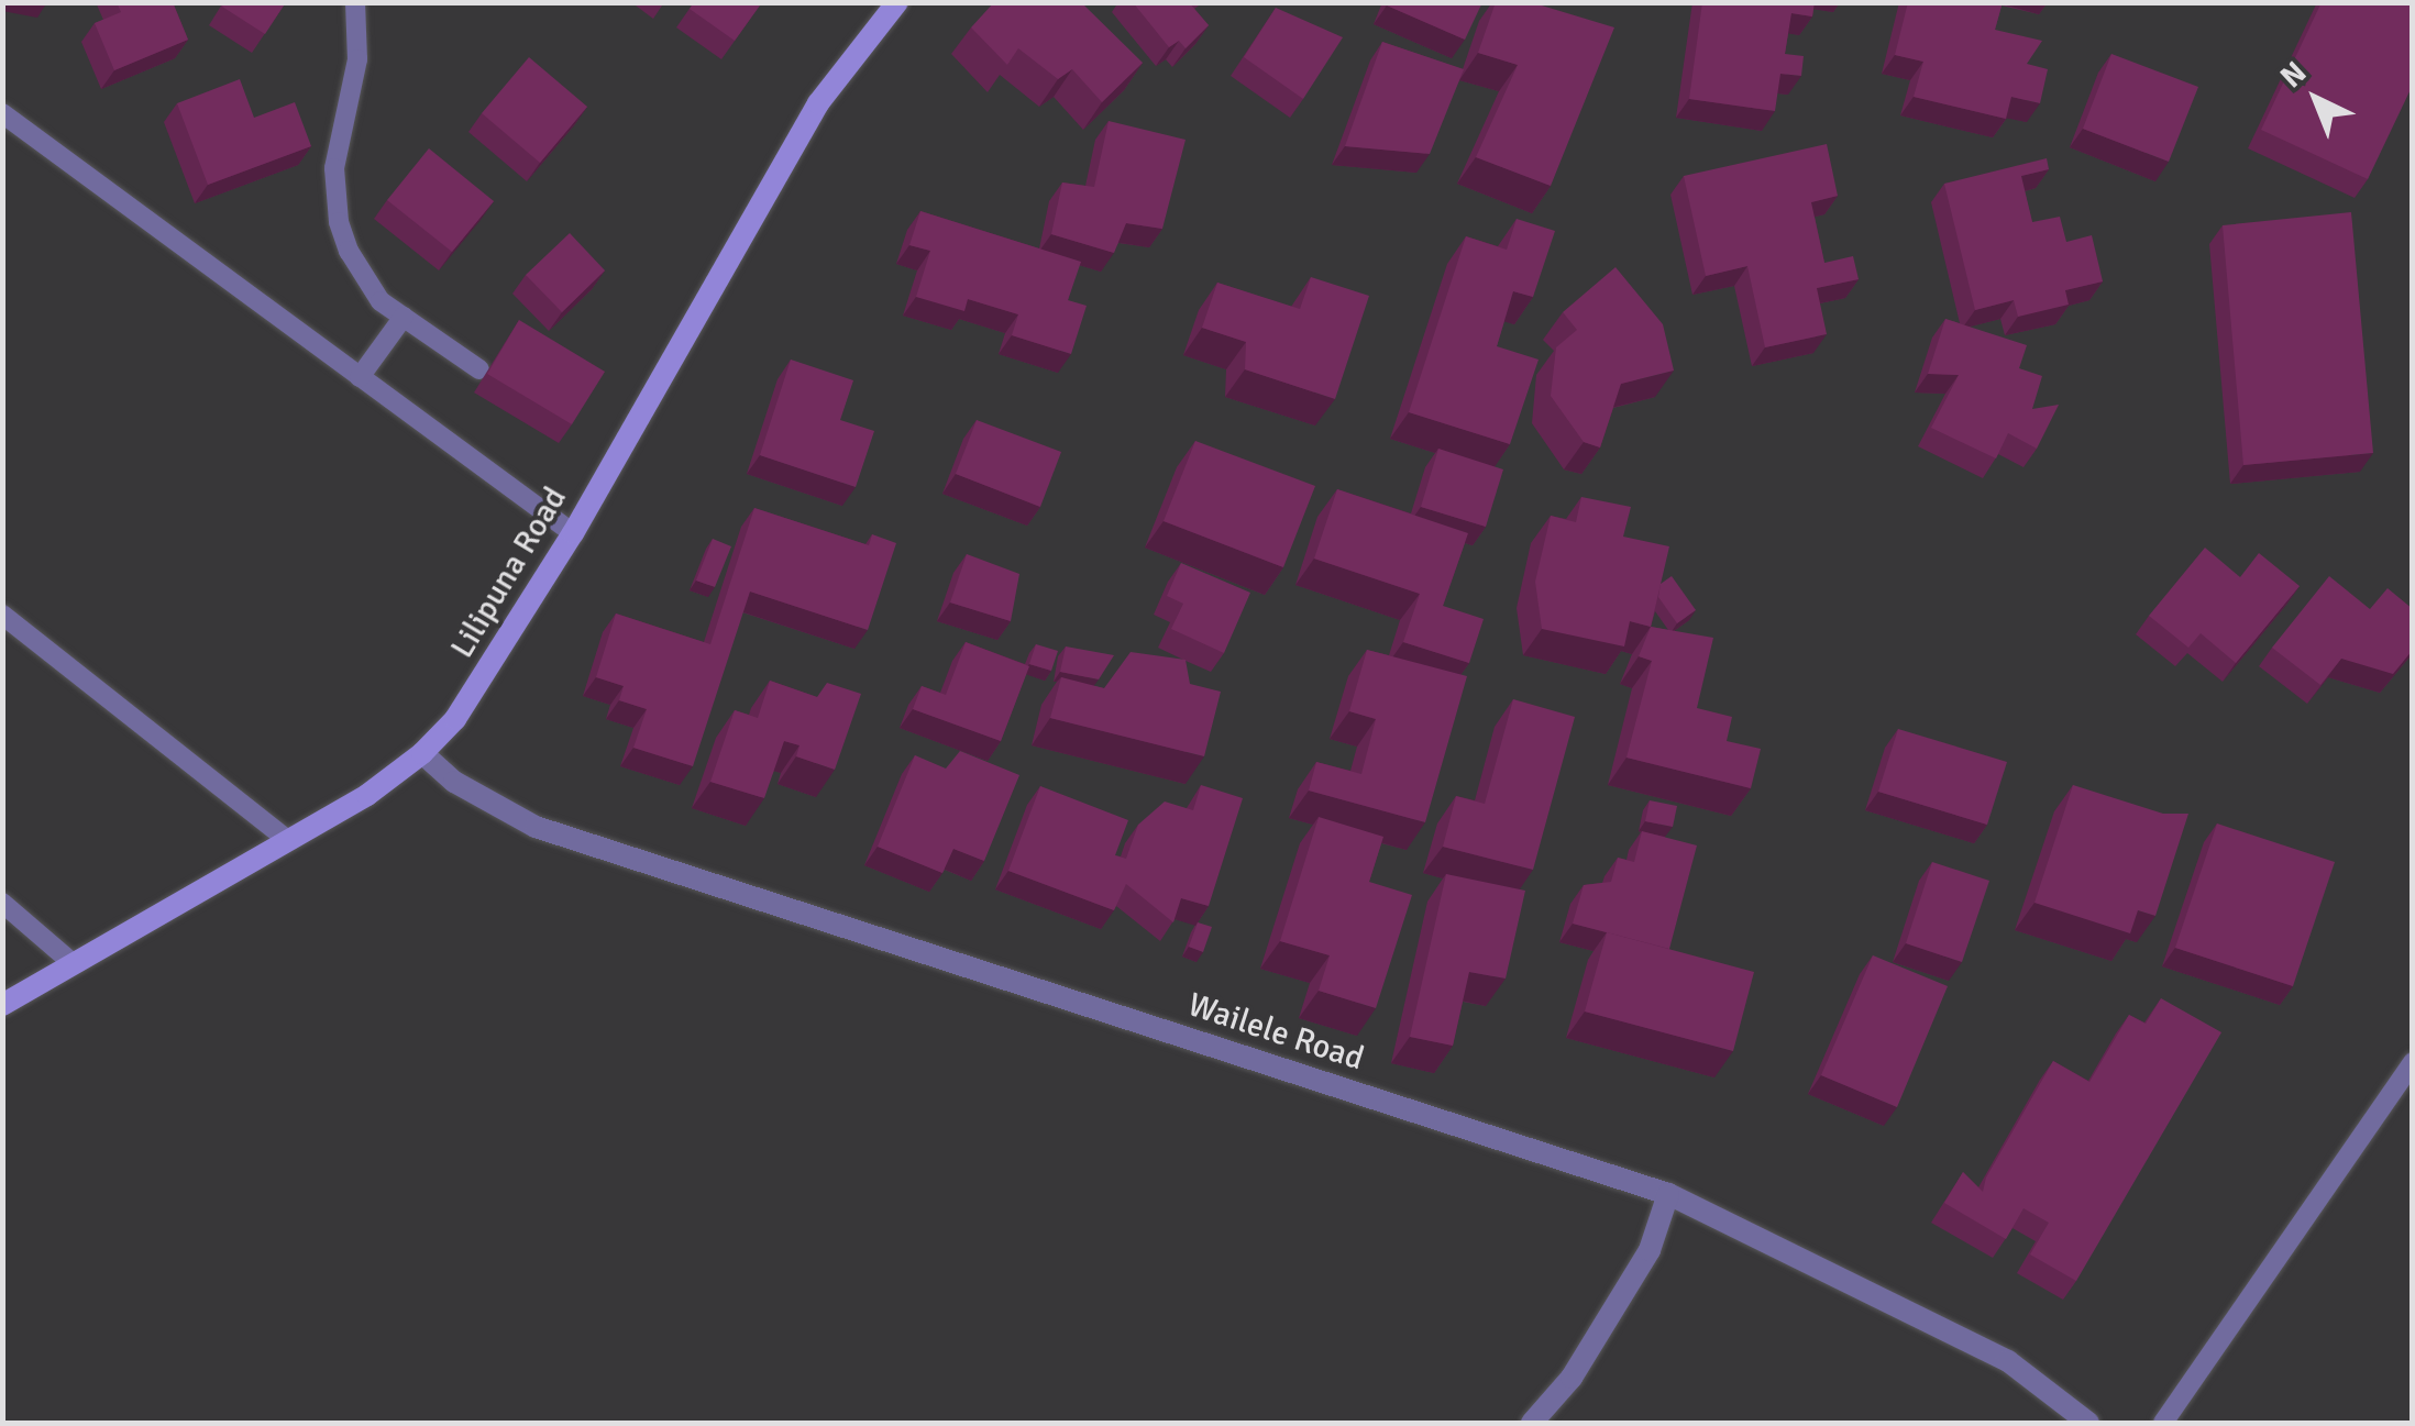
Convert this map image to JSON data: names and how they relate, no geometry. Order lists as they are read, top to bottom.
{
  "streets": {
    "street": ["Lilipuna Road", "Wailele Road"]
  },
  "crossings": [
    ["Lilipuna Road", "Wailele Road"]
  ],
  "north": "top left"
}
